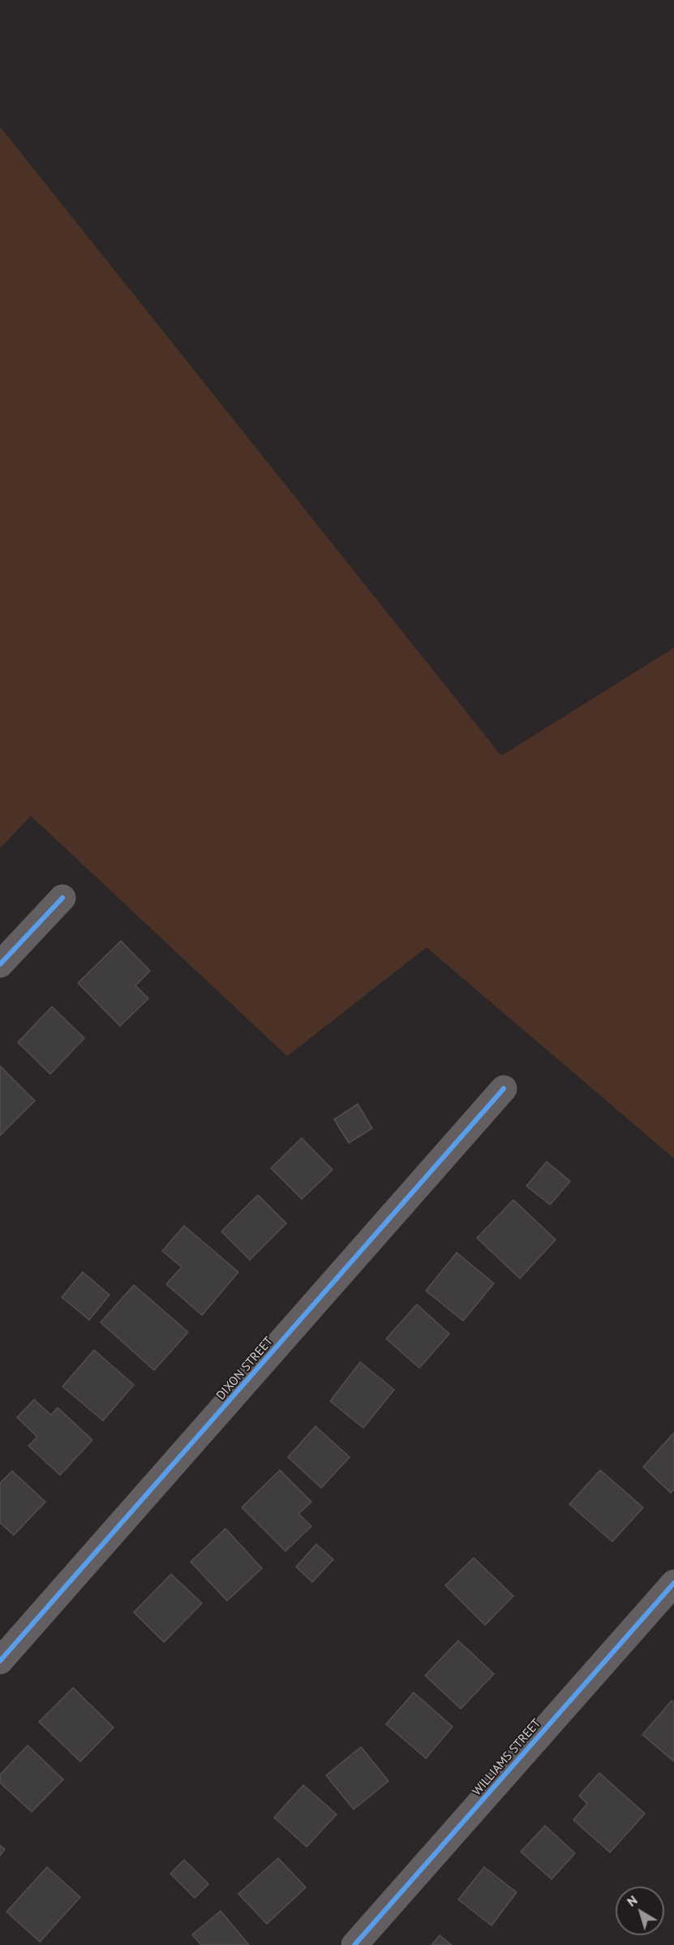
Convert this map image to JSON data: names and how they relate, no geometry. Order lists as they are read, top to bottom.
{
  "streets": {
    "street": ["DIXON STREET", "WILLIAMS STREET"]
  },
  "north": "top left"
}
